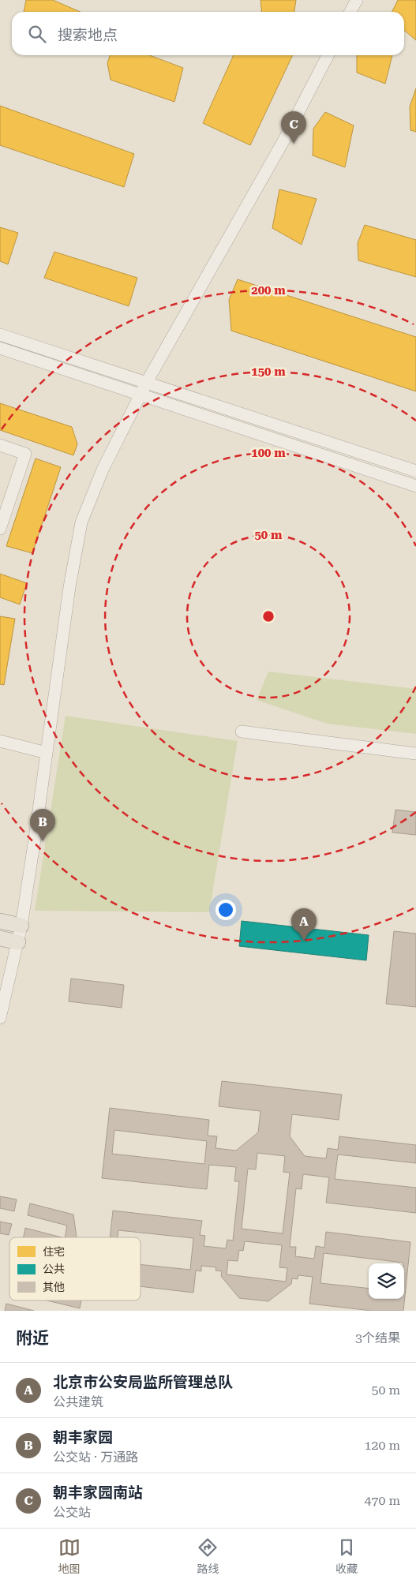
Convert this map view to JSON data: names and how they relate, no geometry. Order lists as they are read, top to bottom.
{
  "legend": ["住宅", "公共", "其他"],
  "page": {
    "search": "搜索地点",
    "pins": ["C", "B", "A"],
    "heading": ["附近", "3个结果"],
    "list": [
      {
        "mark": "A",
        "name": "北京市公安局监所管理总队",
        "note": "公共建筑",
        "value": "50 m"
      },
      {
        "mark": "B",
        "name": "朝丰家园",
        "note": "公交站 · 万通路",
        "value": "120 m"
      },
      {
        "mark": "C",
        "name": "朝丰家园南站",
        "note": "公交站",
        "value": "470 m"
      }
    ],
    "nav": ["地图", "路线", "收藏"]
  },
  "rings": [
    "200 m",
    "150 m",
    "100 m",
    "50 m"
  ]
}
